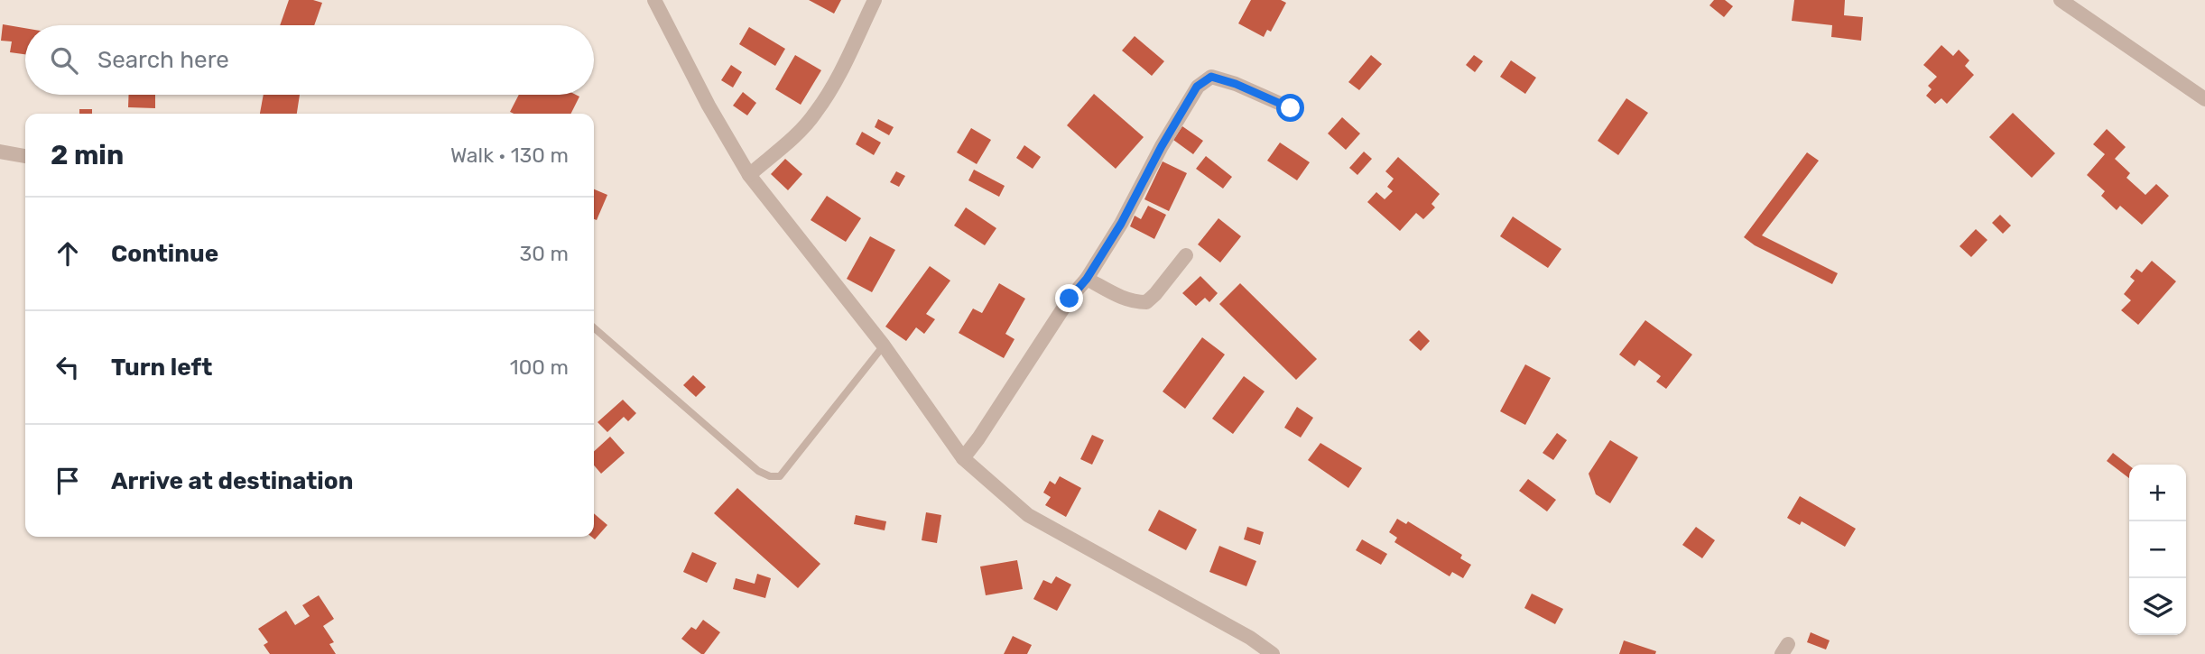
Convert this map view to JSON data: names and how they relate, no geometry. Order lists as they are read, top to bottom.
{
  "page": {
    "search": "Search here",
    "heading": ["2 min", "Walk · 130 m"],
    "list": [
      ["Continue", "30 m"],
      ["Turn left", "100 m"],
      "Arrive at destination"
    ],
    "map_buttons": ["+", "−"]
  }
}
